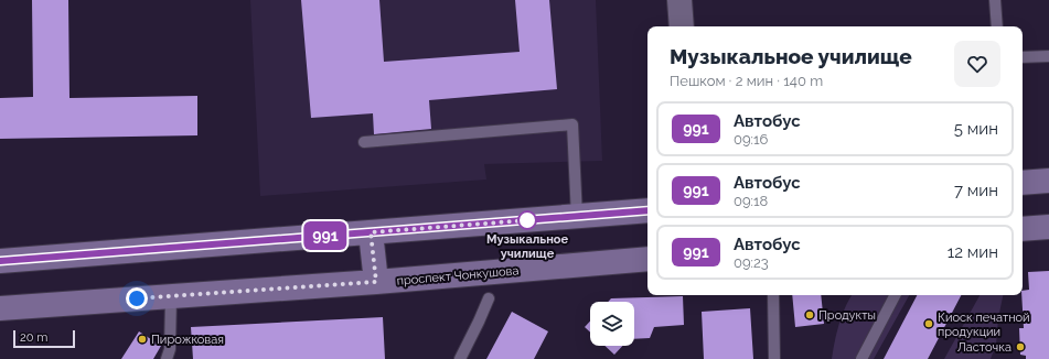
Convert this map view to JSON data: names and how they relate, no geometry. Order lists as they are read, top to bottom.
{
  "streets": {
    "main road": ["проспект Чонкушова"]
  },
  "places": [
    "Музыкальное училище",
    "Продукты",
    "Киоск печатной продукции",
    "Пирожковая",
    "Ласточка"
  ],
  "lines": ["bus line 991"],
  "scale_bar": "20 m",
  "page": {
    "on_map": "991",
    "heading": ["Музыкальное училище", "Пешком · 2 мин · 140 m"],
    "list": [
      {
        "mark": "991",
        "name": "Автобус",
        "note": "09:16",
        "value": "5 мин"
      },
      {
        "mark": "991",
        "name": "Автобус",
        "note": "09:18",
        "value": "7 мин"
      },
      {
        "mark": "991",
        "name": "Автобус",
        "note": "09:23",
        "value": "12 мин"
      }
    ],
    "scale": "20 m"
  }
}
